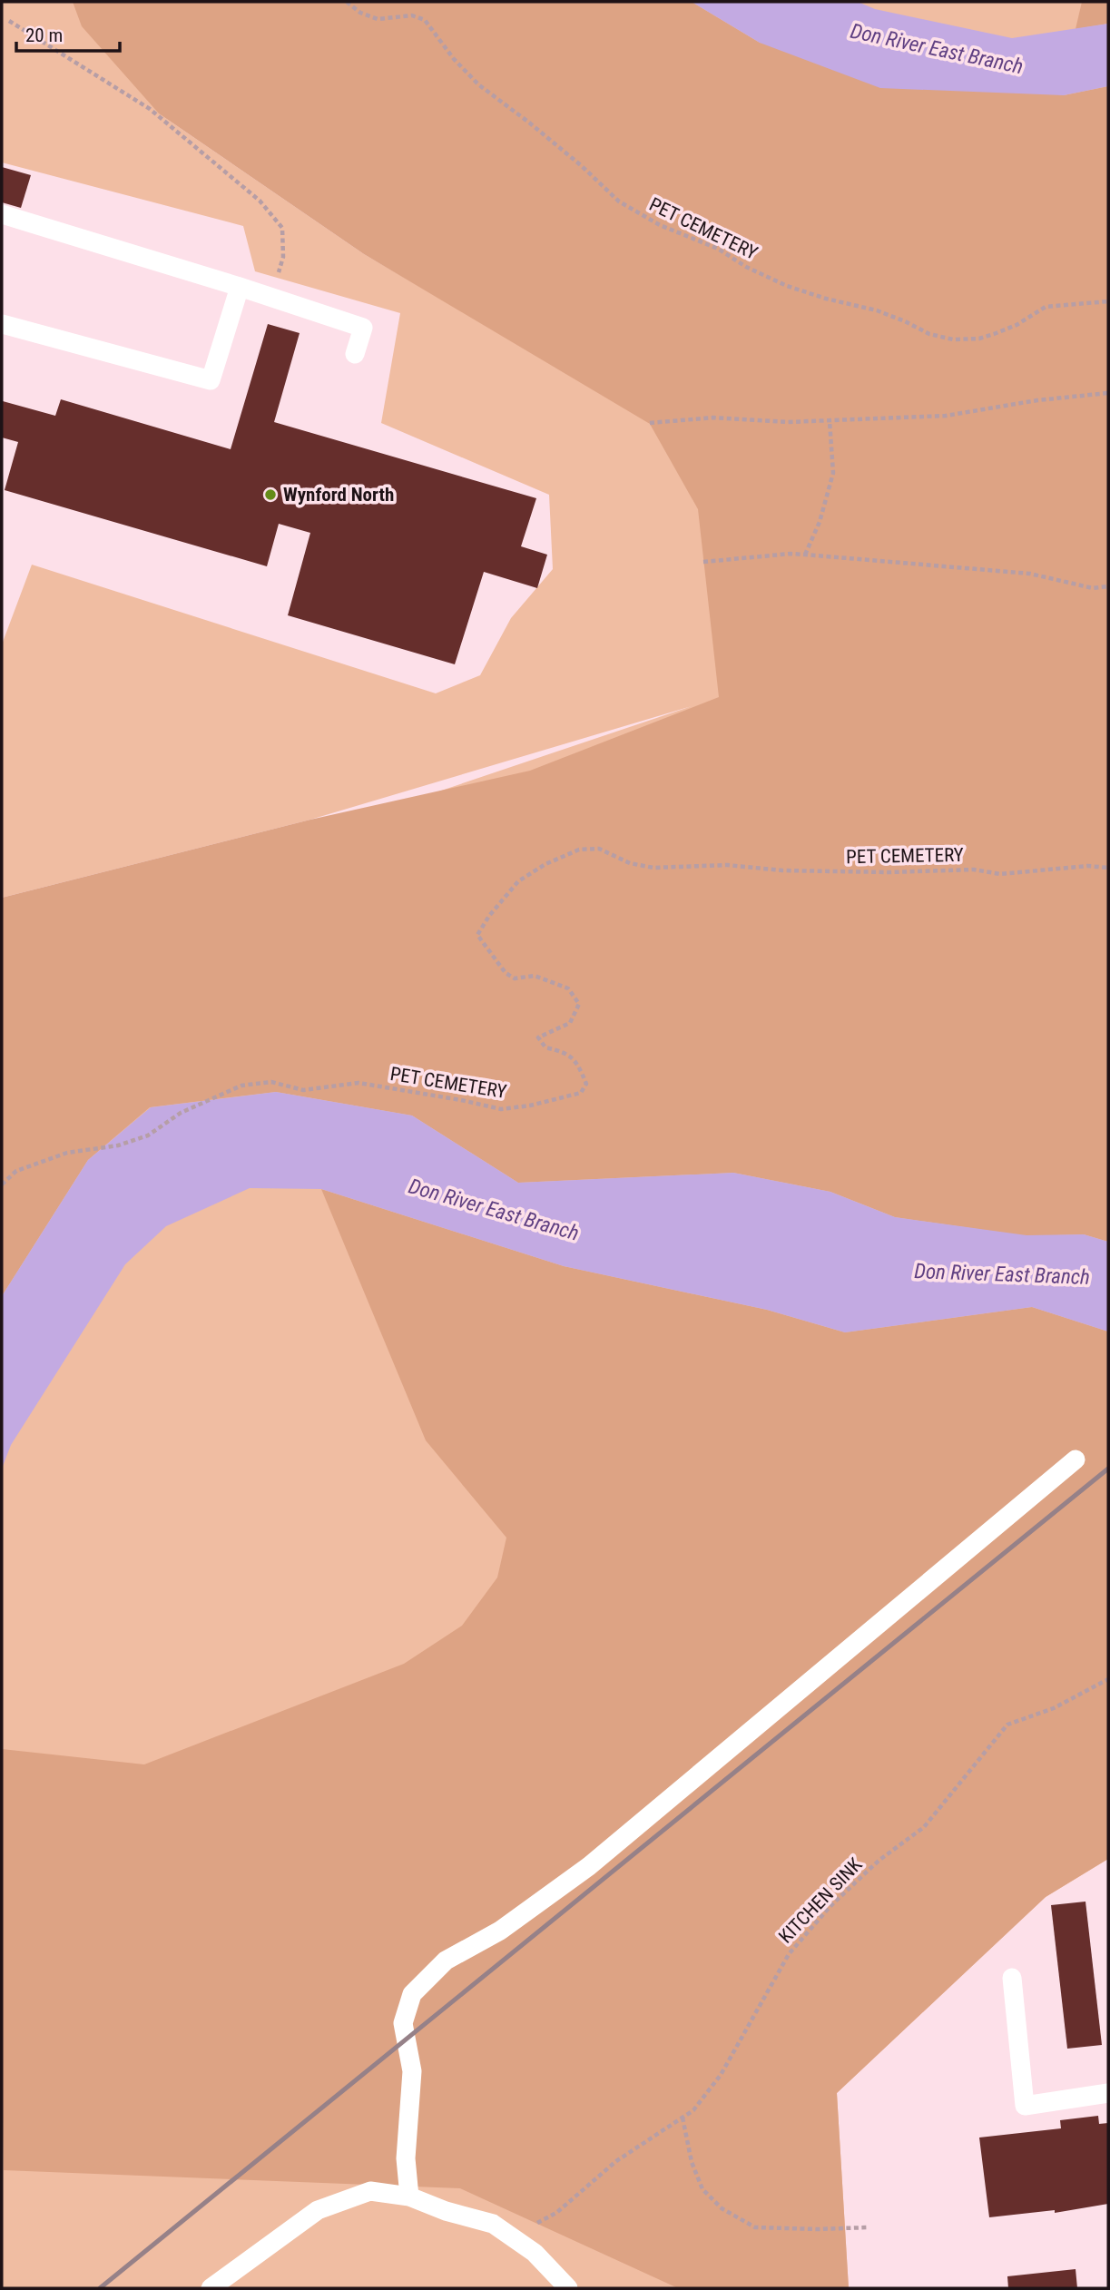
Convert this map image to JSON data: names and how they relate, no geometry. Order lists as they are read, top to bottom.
{
  "streets": {
    "path": ["PET CEMETERY", "KITCHEN SINK"]
  },
  "water": ["Don River East Branch"],
  "places": ["Wynford North"],
  "scale_bar": "20 m"
}
